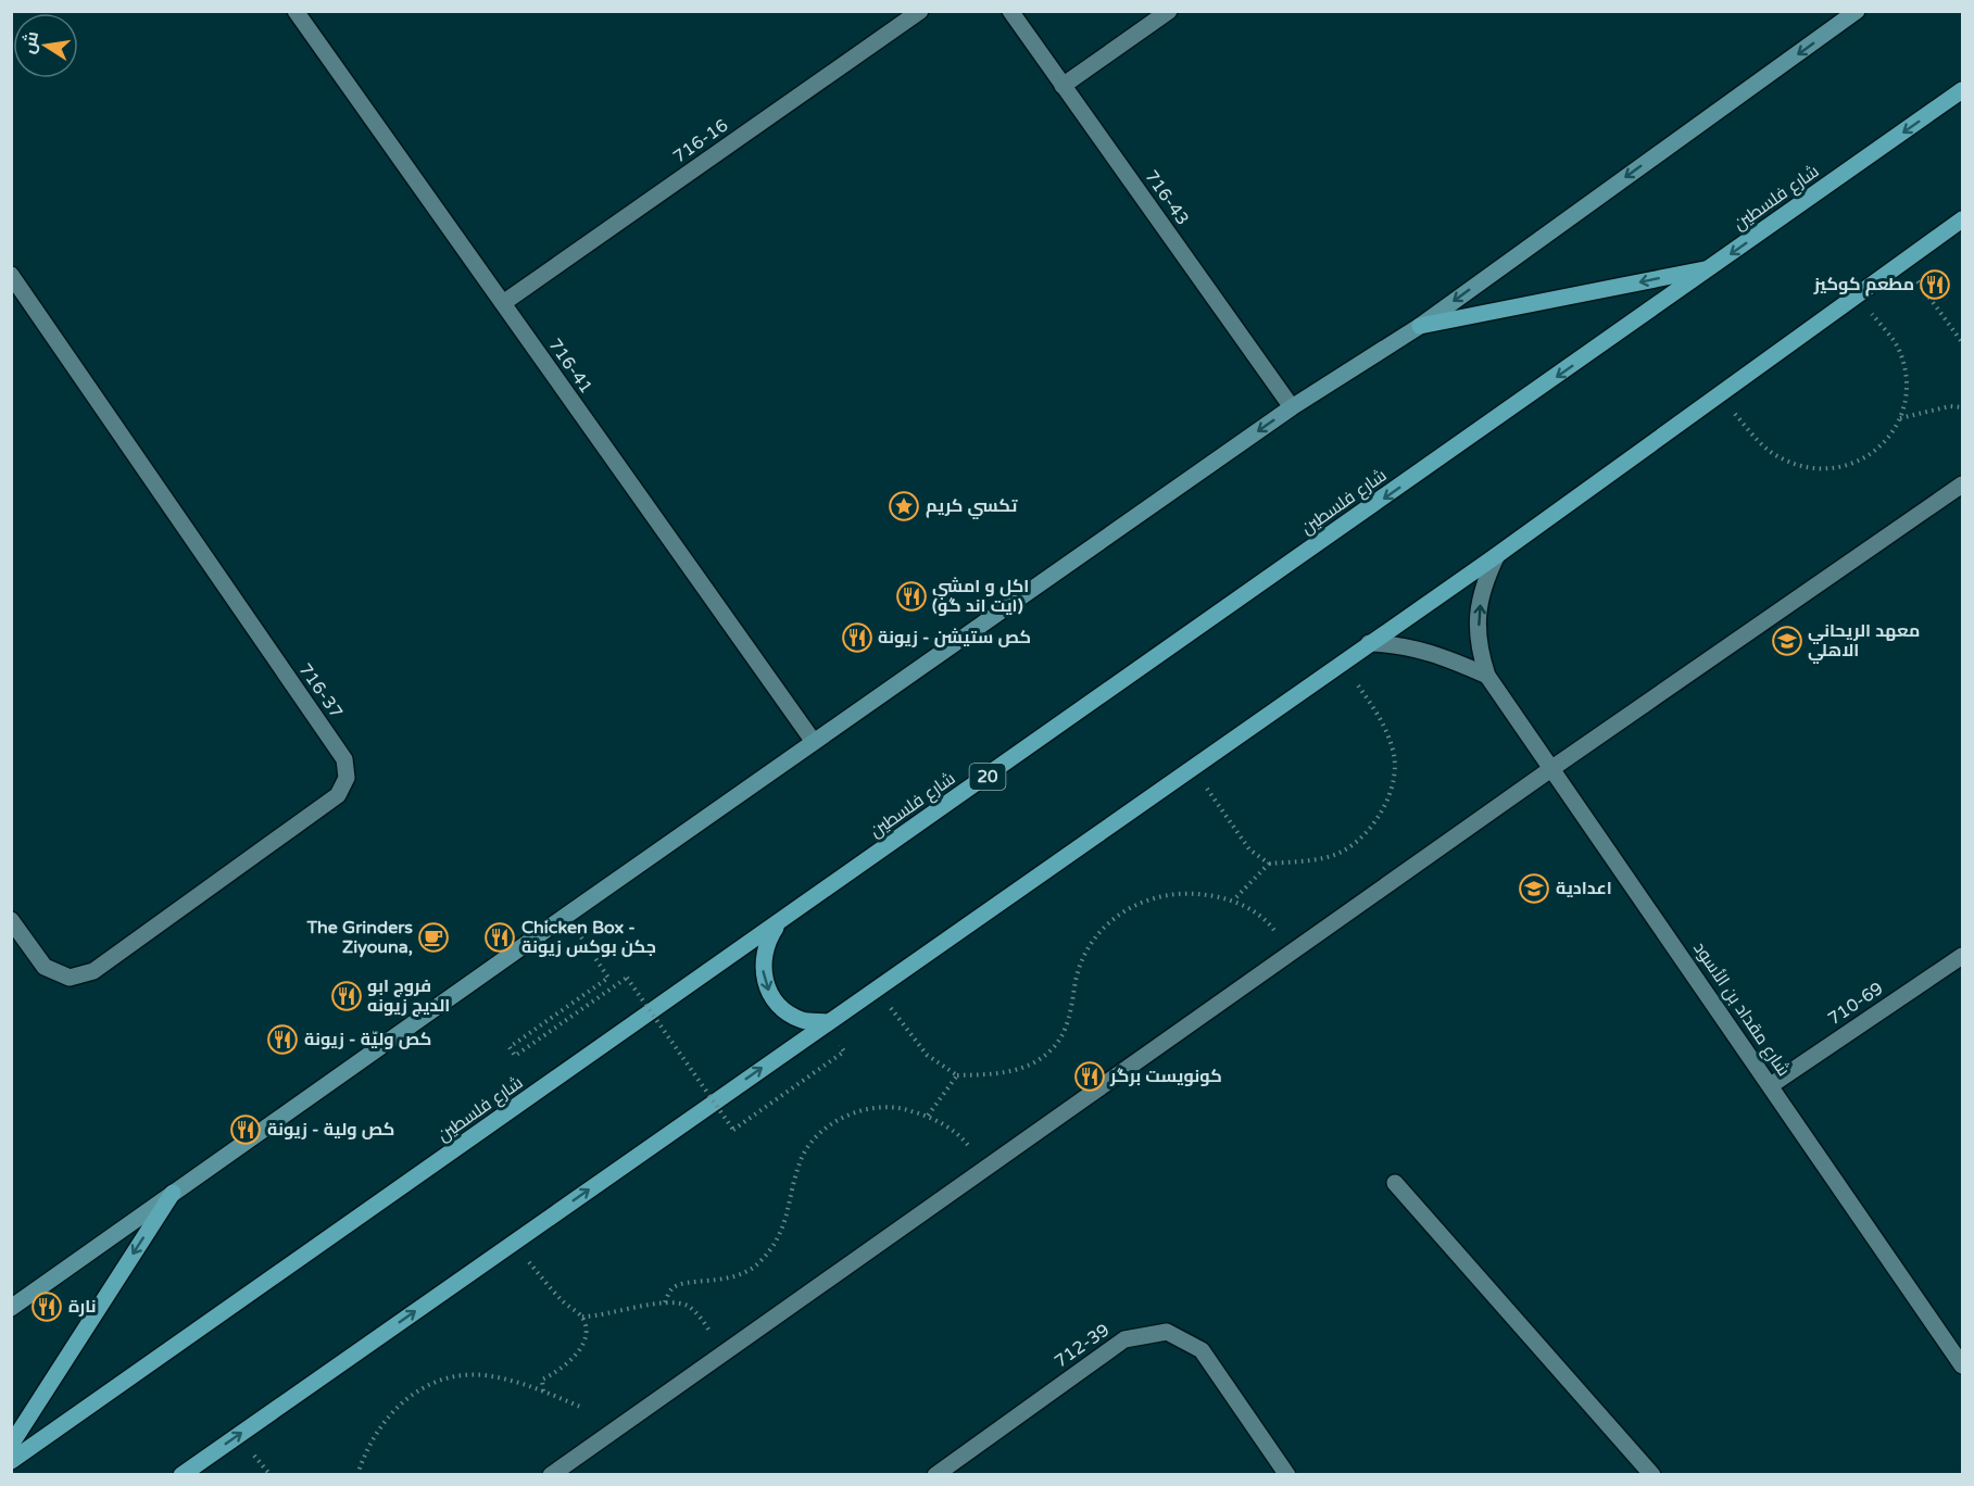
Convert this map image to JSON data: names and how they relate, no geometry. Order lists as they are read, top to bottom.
{
  "streets": {
    "main road": ["شارع فلسطين", "20"],
    "street": [
      "716-16",
      "716-43",
      "716-41",
      "716-37",
      "710-69",
      "شارع مقداد بن الأسود",
      "712-39"
    ]
  },
  "crossings": [
    ["716-16", "716-41"],
    ["710-69", "شارع مقداد بن الأسود"]
  ],
  "places": {
    "restaurant": [
      "مطعم كوكيز",
      "اكل و امشي (ايت اند گو)",
      "كص ستيشن - زيونة",
      "Chicken Box - جكن بوكس زيونة",
      "فروج ابو الديج زيونه",
      "كص وليّة - زيونة",
      "كونويست برگر",
      "كص ولية - زيونة",
      "نارة"
    ],
    "place": ["تكسي كريم"],
    "school or university": ["معهد الريحاني الاهلي", "اعدادية"],
    "cafe": ["The Grinders Ziyouna,"]
  },
  "north": "left"
}
